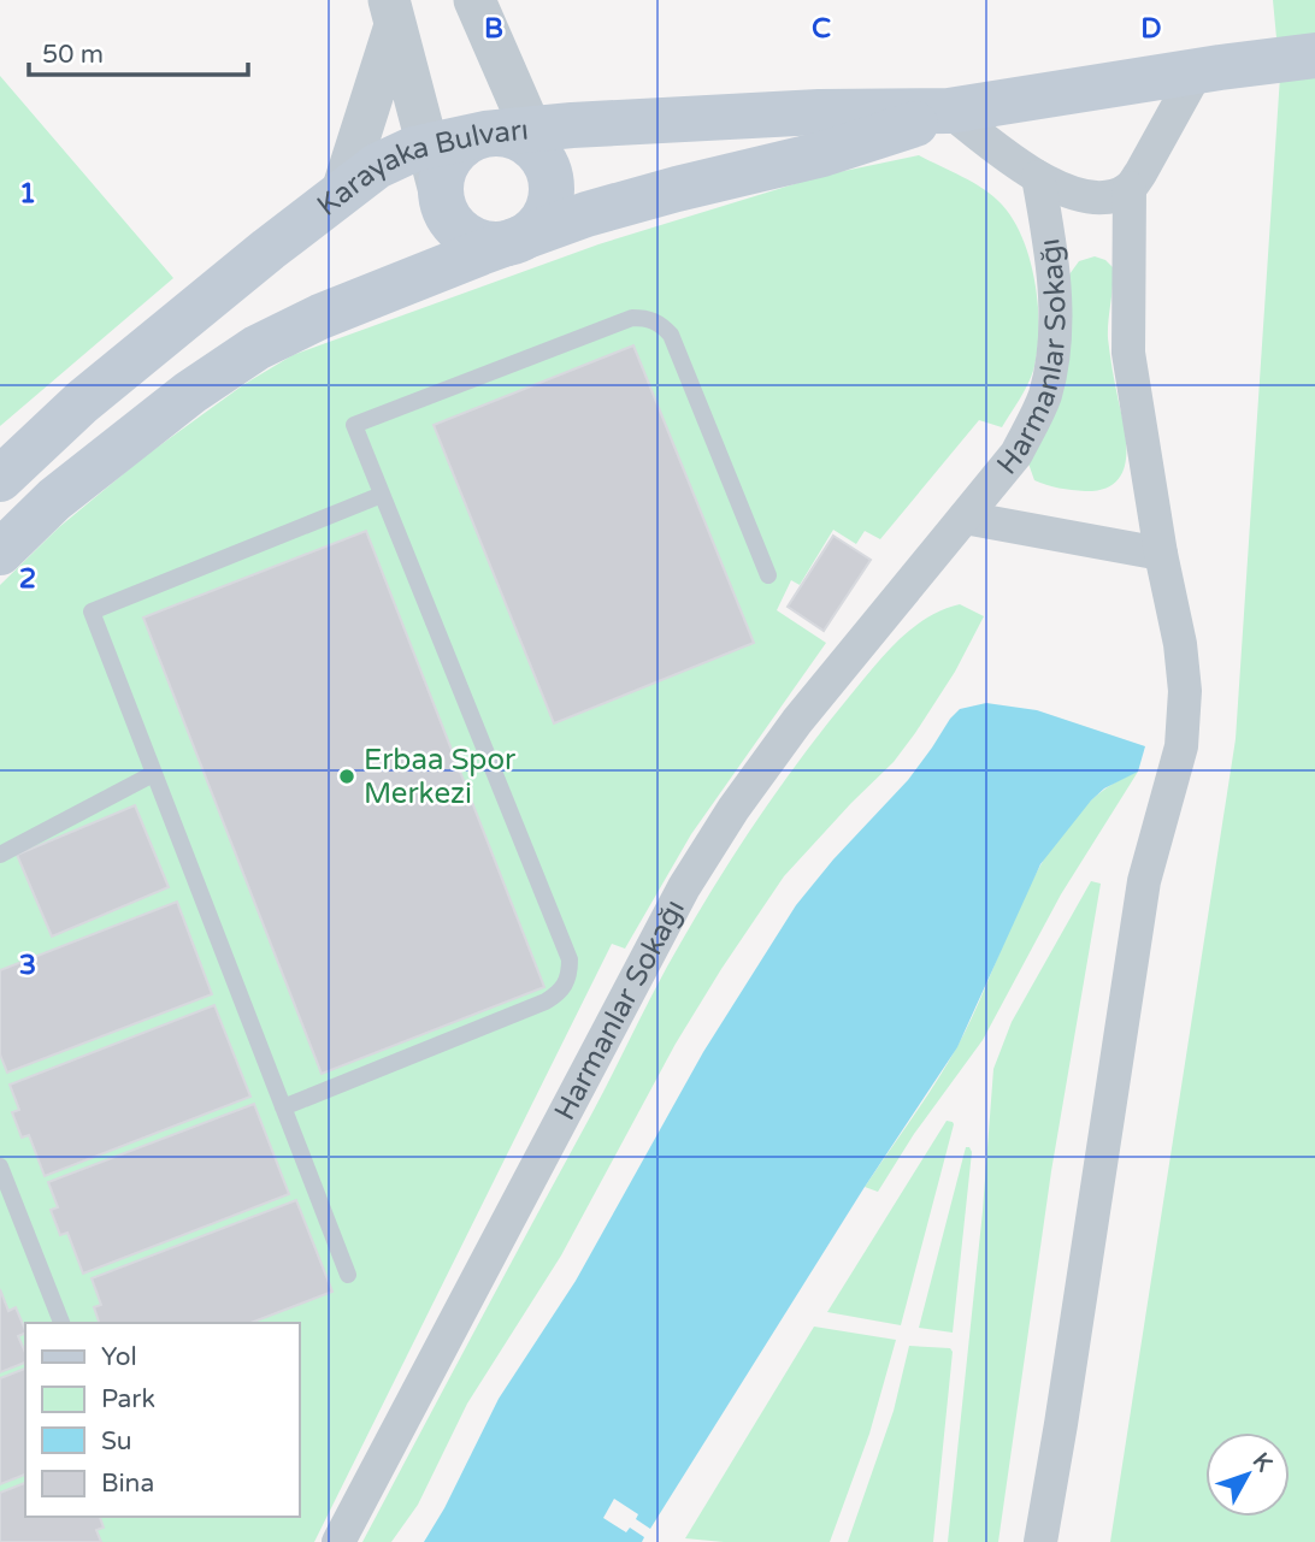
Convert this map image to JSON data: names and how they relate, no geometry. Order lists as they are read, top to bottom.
{
  "streets": {
    "main road": ["Karayaka Bulvarı"],
    "street": ["Harmanlar Sokağı"]
  },
  "places": ["Erbaa Spor Merkezi"],
  "legend": [
    "Yol",
    "Park",
    "Su",
    "Bina"
  ],
  "scale_bar": "50 m",
  "north": "top right",
  "grid": {
    "columns": ["B", "C", "D"],
    "rows": ["1", "2", "3"]
  }
}
